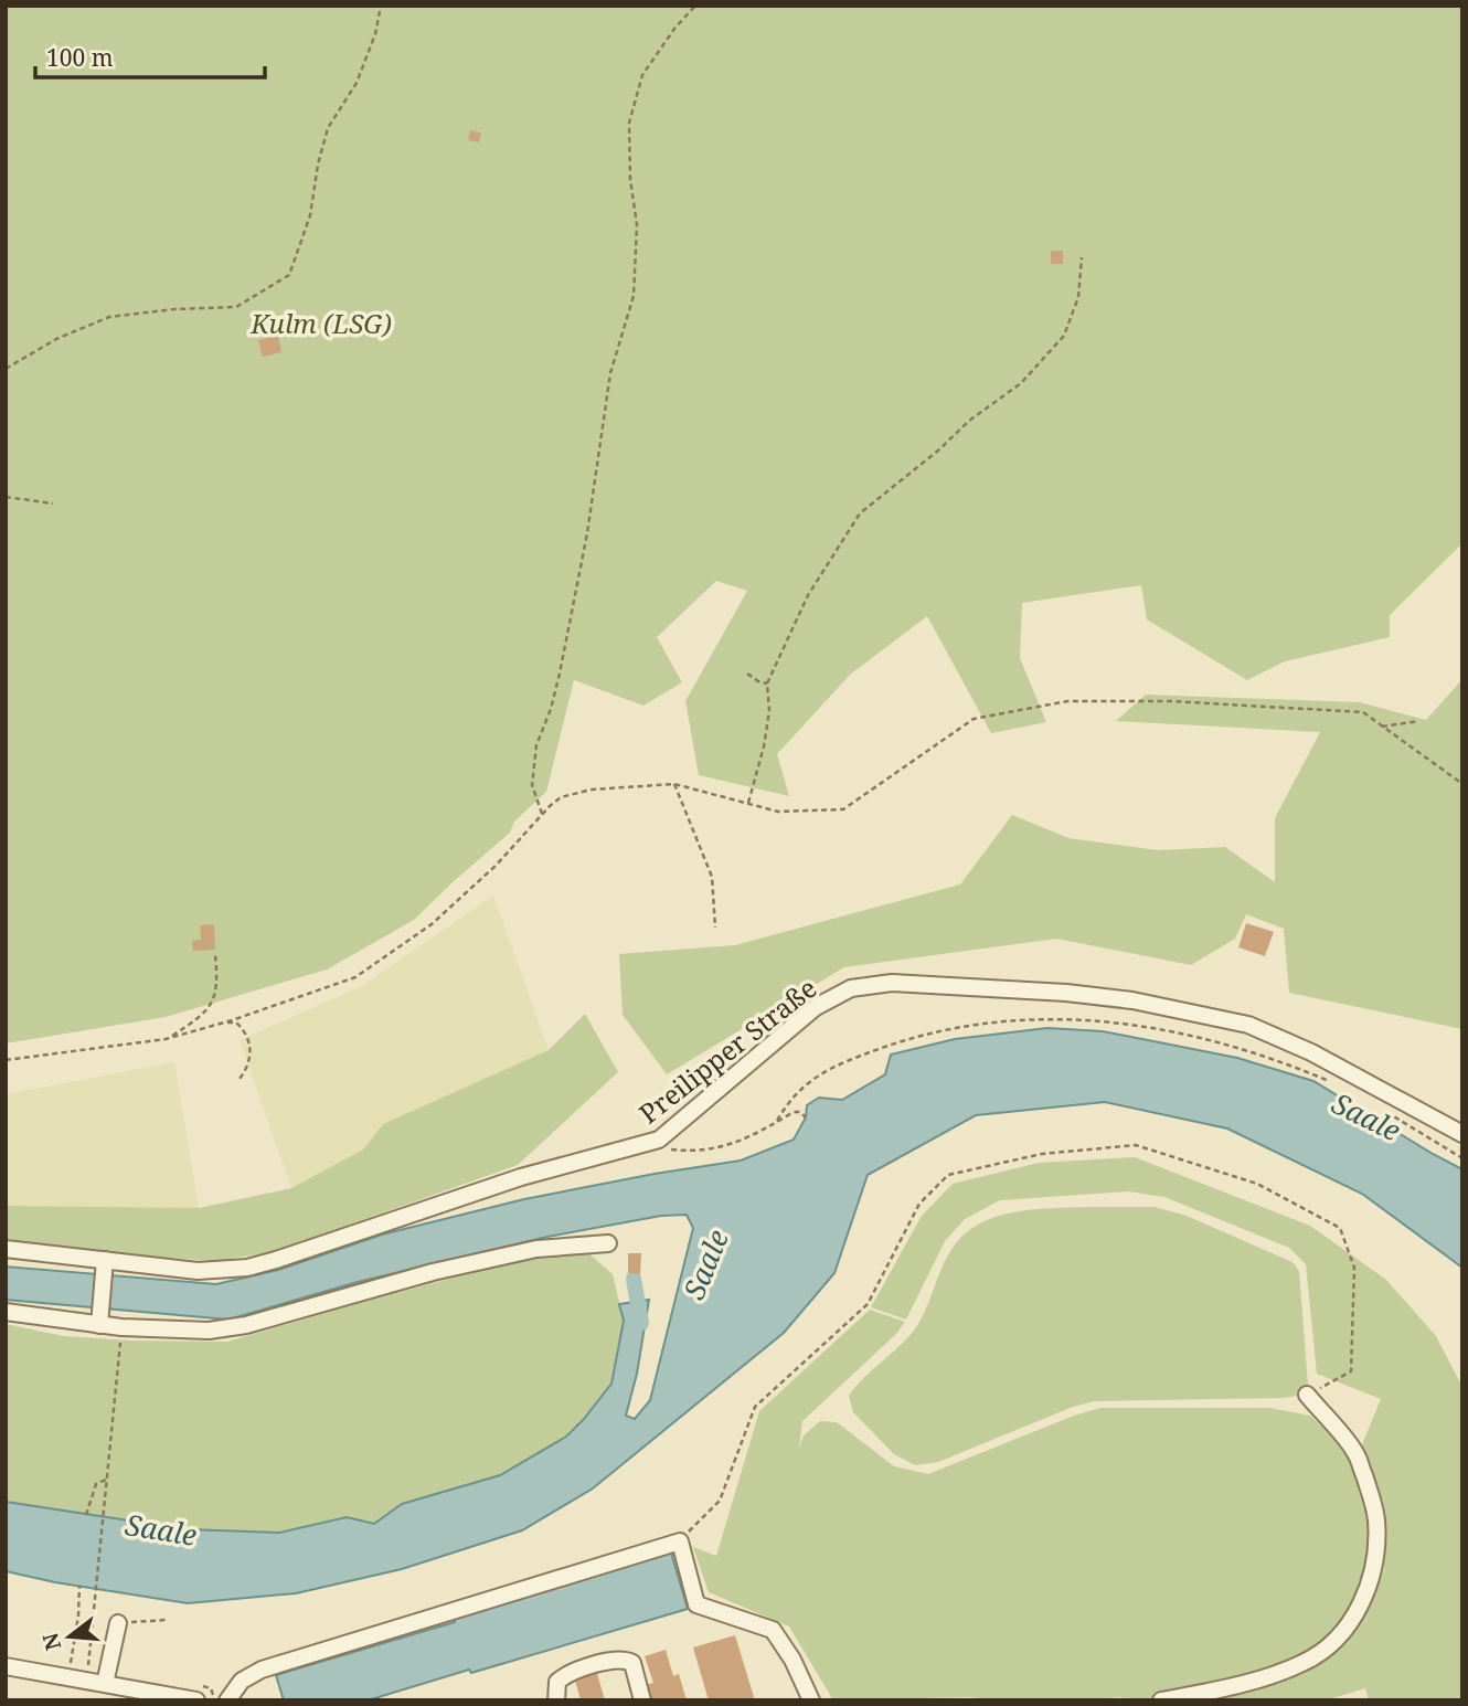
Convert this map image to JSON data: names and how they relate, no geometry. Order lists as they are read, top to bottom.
{
  "streets": {
    "street": ["Preilipper Straße"]
  },
  "water": ["Saale"],
  "parks": ["Kulm (LSG)"],
  "scale_bar": "100 m",
  "north": "left"
}
